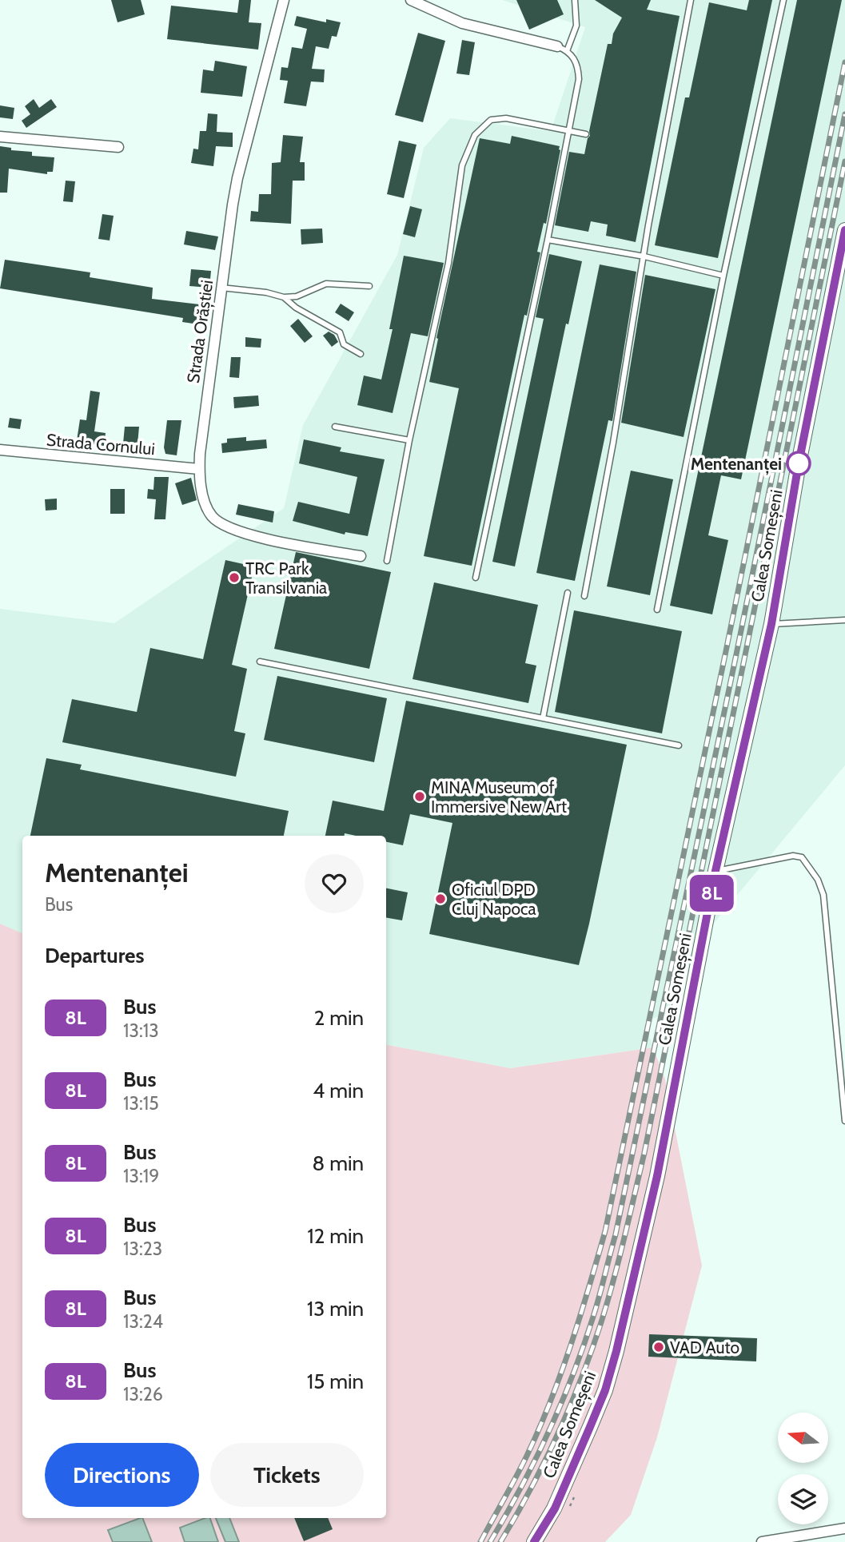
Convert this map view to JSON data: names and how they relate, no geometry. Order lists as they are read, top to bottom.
{
  "streets": {
    "main road": ["Calea Someșeni"],
    "street": ["Strada Orăștiei", "Strada Cornului"]
  },
  "crossings": [
    ["Strada Orăștiei", "Strada Cornului"]
  ],
  "places": [
    "Mentenanței",
    "TRC Park Transilvania",
    "MINA Museum of Immersive New Art",
    "Oficiul DPD Cluj Napoca",
    "VAD Auto"
  ],
  "lines": ["bus line 8L"],
  "north": "left",
  "page": {
    "on_map": "8L",
    "heading": [
      ["Mentenanței", "Bus"],
      "Departures"
    ],
    "list": [
      {
        "mark": "8L",
        "name": "Bus",
        "note": "13:13",
        "value": "2 min"
      },
      {
        "mark": "8L",
        "name": "Bus",
        "note": "13:15",
        "value": "4 min"
      },
      {
        "mark": "8L",
        "name": "Bus",
        "note": "13:19",
        "value": "8 min"
      },
      {
        "mark": "8L",
        "name": "Bus",
        "note": "13:23",
        "value": "12 min"
      },
      {
        "mark": "8L",
        "name": "Bus",
        "note": "13:24",
        "value": "13 min"
      },
      {
        "mark": "8L",
        "name": "Bus",
        "note": "13:26",
        "value": "15 min"
      }
    ],
    "buttons": ["Directions", "Tickets"]
  }
}
